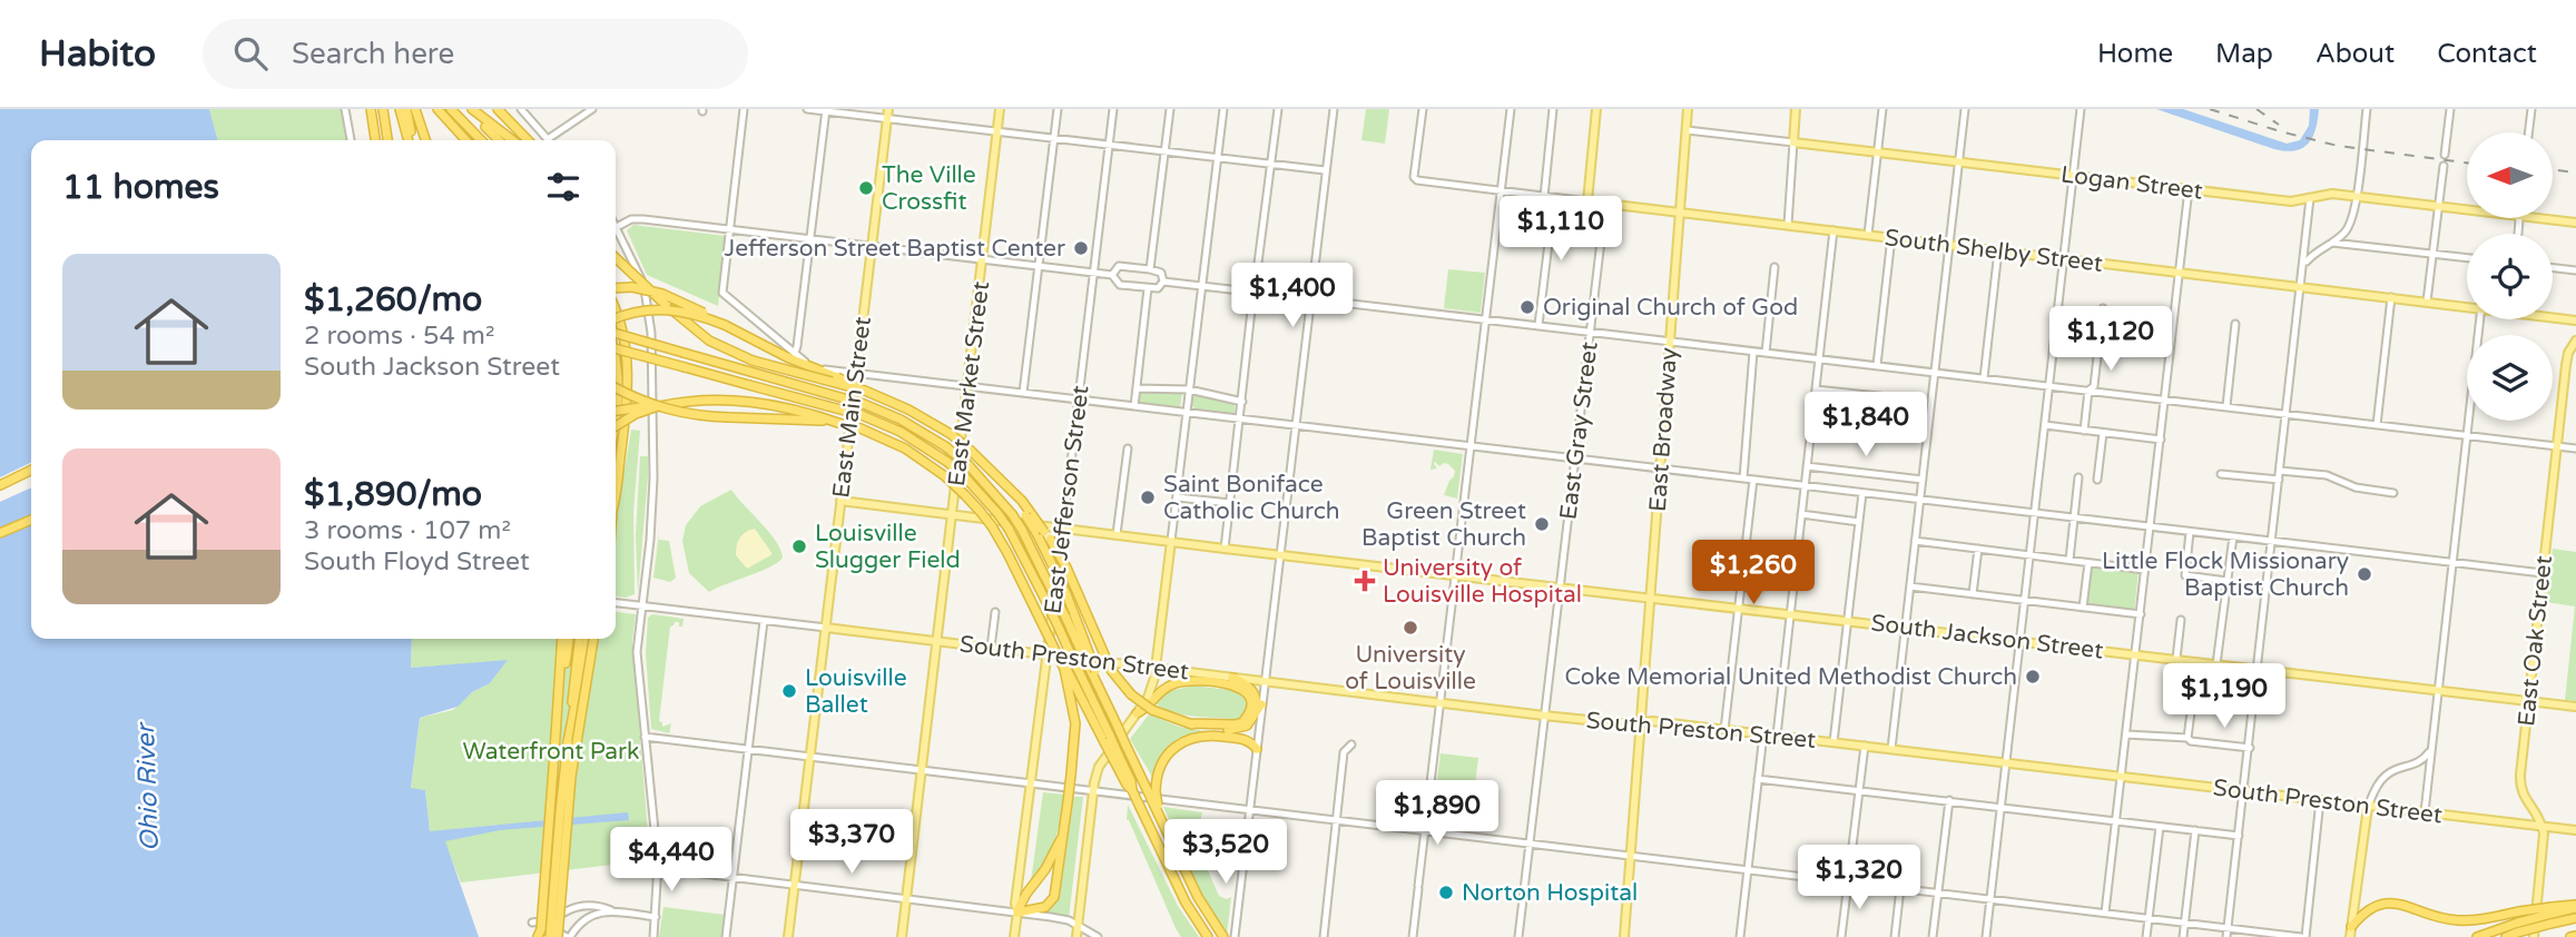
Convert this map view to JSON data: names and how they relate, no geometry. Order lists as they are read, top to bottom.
{
  "streets": {
    "main road": [
      "Logan Street",
      "South Shelby Street",
      "East Market Street",
      "East Main Street",
      "East Broadway",
      "East Jefferson Street",
      "South Jackson Street",
      "East Oak Street",
      "South Preston Street"
    ],
    "street": ["East Gray Street"]
  },
  "crossings": [
    ["Logan Street", "East Broadway"],
    ["South Shelby Street", "East Broadway"],
    ["South Shelby Street", "East Gray Street"],
    ["East Market Street", "South Jackson Street"],
    ["East Market Street", "South Preston Street"],
    ["East Main Street", "South Jackson Street"],
    ["East Main Street", "South Preston Street"],
    ["East Broadway", "South Jackson Street"],
    ["East Broadway", "South Preston Street"],
    ["East Gray Street", "South Jackson Street"],
    ["East Gray Street", "South Preston Street"],
    ["East Jefferson Street", "South Jackson Street"],
    ["East Jefferson Street", "South Preston Street"],
    ["South Jackson Street", "East Oak Street"],
    ["East Oak Street", "South Preston Street"]
  ],
  "water": ["Ohio River"],
  "parks": ["Waterfront Park"],
  "places": {
    "other": [
      "The Ville Crossfit",
      "Jefferson Street Baptist Center",
      "Original Church of God",
      "Saint Boniface Catholic Church",
      "Green Street Baptist Church",
      "Louisville Slugger Field",
      "Little Flock Missionary Baptist Church",
      "University of Louisville",
      "Coke Memorial United Methodist Church",
      "Louisville Ballet",
      "Norton Hospital"
    ],
    "health": ["University of Louisville Hospital"]
  },
  "north": "left",
  "page": {
    "header": "Habito",
    "search": "Search here",
    "nav": [
      "Home",
      "Map",
      "About",
      "Contact"
    ],
    "heading": "11 homes",
    "price": [
      "$1,110",
      "$1,400",
      "$1,120",
      "$1,840",
      "$1,260",
      "$1,190",
      "$1,890",
      "$3,370",
      "$3,520",
      "$4,440",
      "$1,320"
    ],
    "list": [
      {
        "name": "$1,260/mo",
        "note": "2 rooms · 54 m² · South Jackson Street"
      },
      {
        "name": "$1,890/mo",
        "note": "3 rooms · 107 m² · South Floyd Street"
      }
    ]
  }
}
